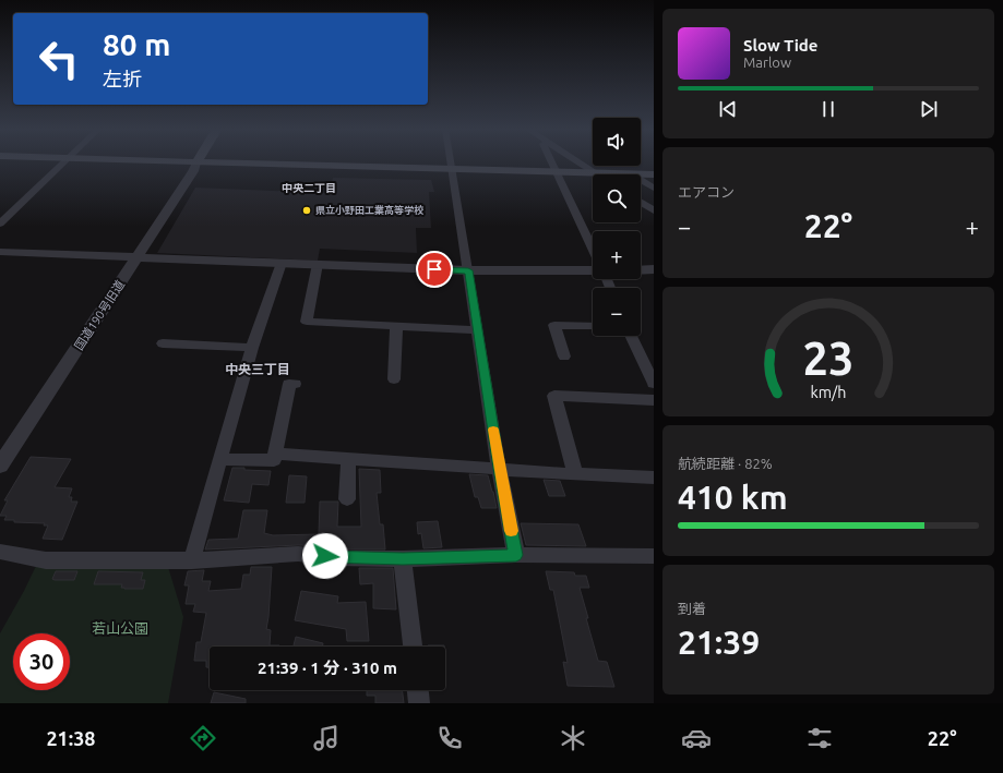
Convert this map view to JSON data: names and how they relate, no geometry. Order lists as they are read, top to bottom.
{
  "streets": {
    "street": ["国道190号旧道"]
  },
  "districts": ["中央二丁目", "中央三丁目"],
  "parks": ["若山公園"],
  "places": ["県立小野田工業高等学校"],
  "page": {
    "turn": ["80 m", "左折"],
    "song": ["Slow Tide", "Marlow"],
    "map_buttons": ["+", "−"],
    "tile": [
      "エアコン",
      ["航続距離 · 82%", "410 km"],
      ["到着", "21:39"]
    ],
    "heat": ["−", "22°", "+"],
    "limit": "30",
    "trip": "21:39 · 1 分 · 310 m",
    "tabs": ["21:38", "22°"],
    "gauge": ["23", "km/h"]
  }
}
